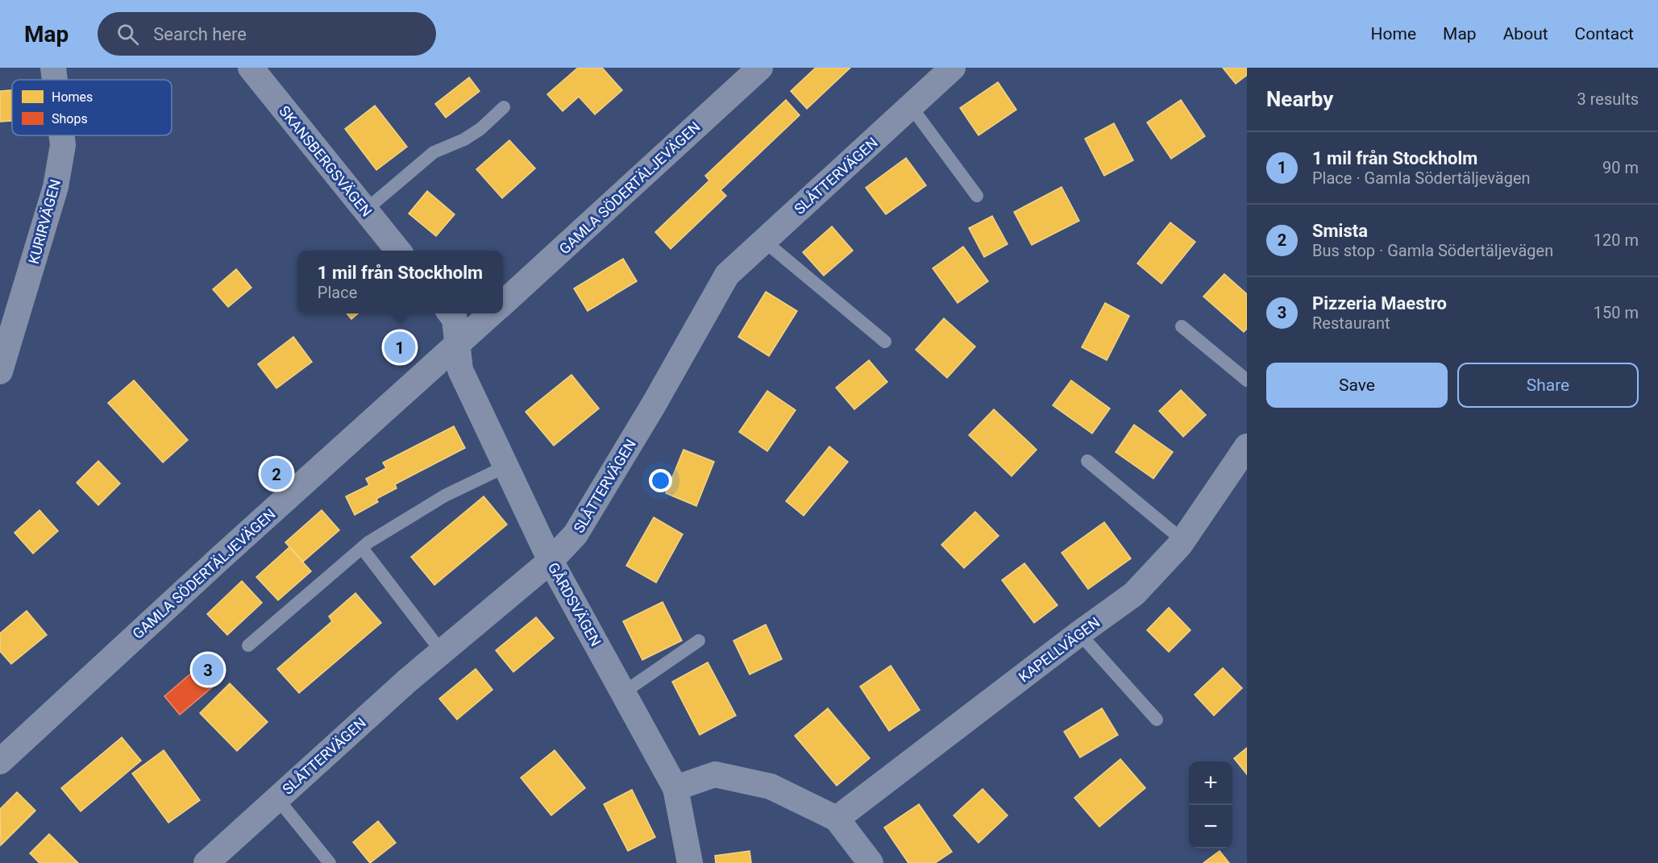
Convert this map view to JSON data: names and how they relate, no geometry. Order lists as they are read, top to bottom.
{
  "streets": {
    "street": [
      "SKANSBERGSVÄGEN",
      "SLÅTTERVÄGEN",
      "GAMLA SÖDERTÄLJEVÄGEN",
      "KURIRVÄGEN",
      "GÅRDSVÄGEN",
      "KAPELLVÄGEN"
    ]
  },
  "crossings": [
    ["SLÅTTERVÄGEN", "GÅRDSVÄGEN"],
    ["GAMLA SÖDERTÄLJEVÄGEN", "GÅRDSVÄGEN"]
  ],
  "legend": ["Homes", "Shops"],
  "page": {
    "header": "Map",
    "search": "Search here",
    "nav": [
      "Home",
      "Map",
      "About",
      "Contact"
    ],
    "heading": ["Nearby", "3 results"],
    "list": [
      {
        "mark": "1",
        "name": "1 mil från Stockholm",
        "note": "Place · Gamla Södertäljevägen",
        "value": "90 m"
      },
      {
        "mark": "2",
        "name": "Smista",
        "note": "Bus stop · Gamla Södertäljevägen",
        "value": "120 m"
      },
      {
        "mark": "3",
        "name": "Pizzeria Maestro",
        "note": "Restaurant",
        "value": "150 m"
      }
    ],
    "popup": ["1 mil från Stockholm", "Place"],
    "pins": ["1", "2", "3"],
    "buttons": ["Save", "Share"],
    "map_buttons": ["+", "−"]
  }
}
